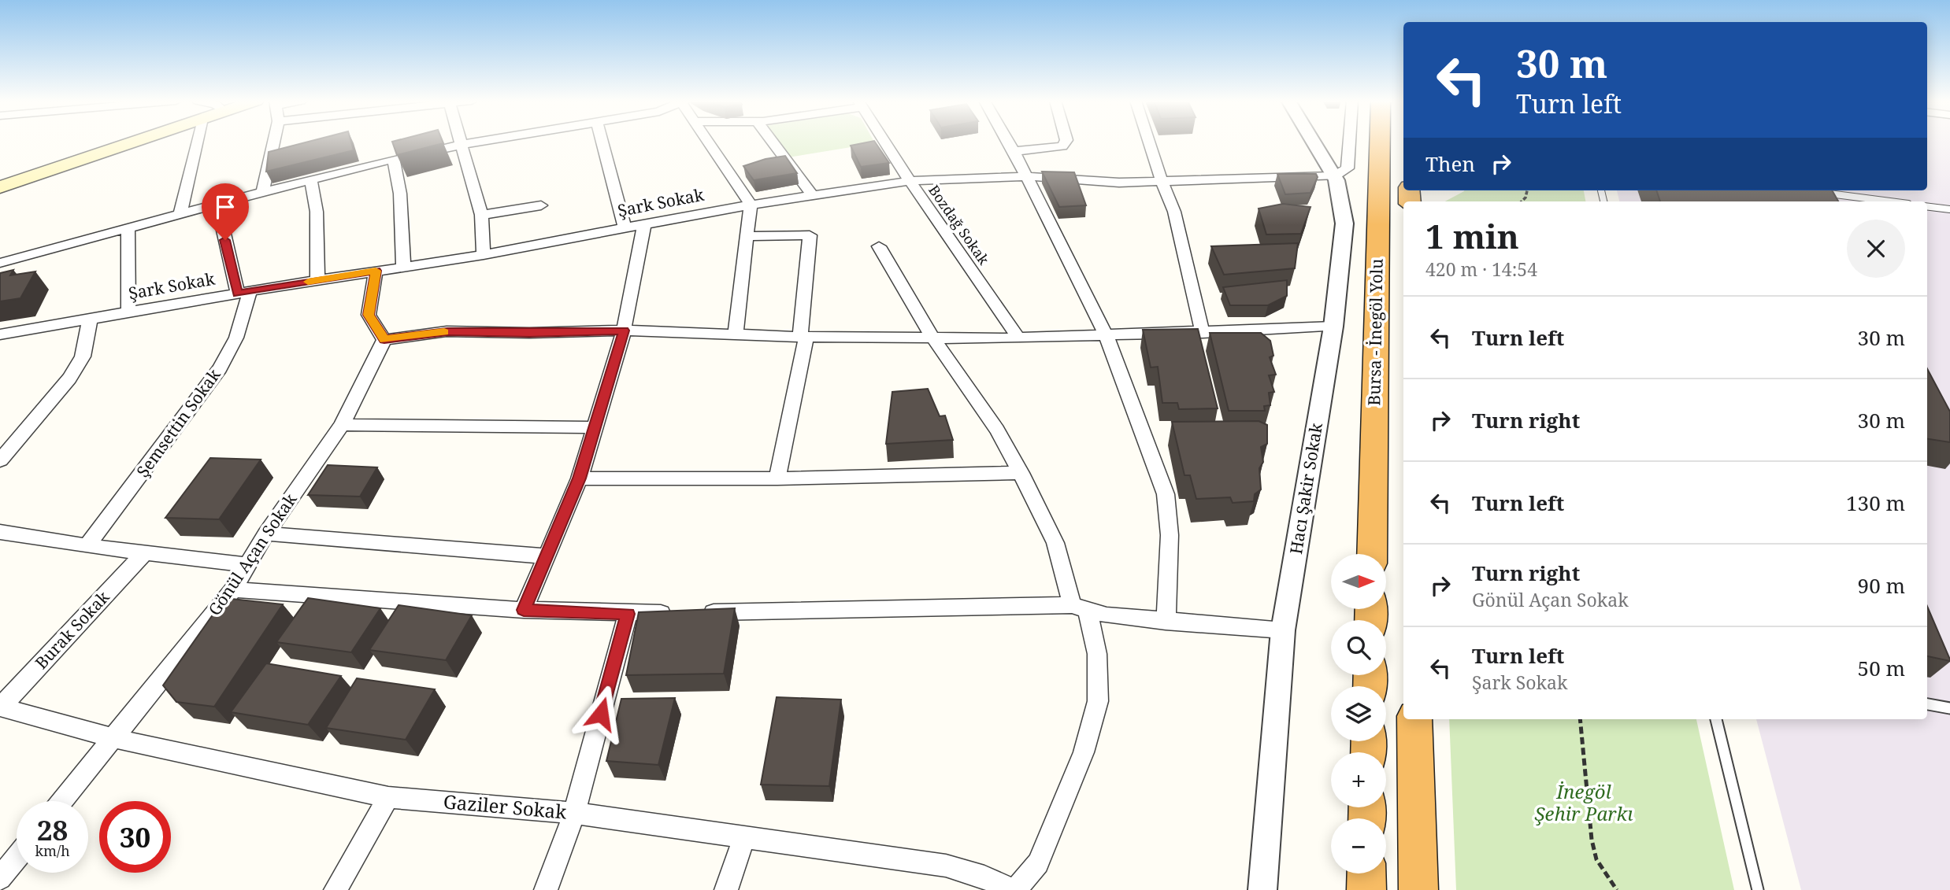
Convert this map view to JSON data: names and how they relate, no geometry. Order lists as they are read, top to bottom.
{
  "streets": {
    "highway": ["Bursa - İnegöl Yolu"],
    "street": [
      "Şark Sokak",
      "Bozdağ Sokak",
      "Şemsettin Sokak",
      "Hacı Şakir Sokak",
      "Gönül Açan Sokak",
      "Burak Sokak",
      "Gaziler Sokak"
    ]
  },
  "crossings": [
    ["Şark Sokak", "Bozdağ Sokak"],
    ["Şark Sokak", "Şemsettin Sokak"],
    ["Şark Sokak", "Hacı Şakir Sokak"],
    ["Gönül Açan Sokak", "Gaziler Sokak"],
    ["Burak Sokak", "Gaziler Sokak"]
  ],
  "parks": ["İnegöl Şehir Parkı"],
  "north": "right",
  "page": {
    "turn": ["30 m", "Turn left"],
    "then": "Then",
    "heading": ["1 min", "420 m · 14:54"],
    "list": [
      {
        "name": "Turn left",
        "value": "30 m"
      },
      {
        "name": "Turn right",
        "value": "30 m"
      },
      {
        "name": "Turn left",
        "value": "130 m"
      },
      {
        "name": "Turn right",
        "note": "Gönül Açan Sokak",
        "value": "90 m"
      },
      {
        "name": "Turn left",
        "note": "Şark Sokak",
        "value": "50 m"
      }
    ],
    "map_buttons": ["+", "−"],
    "speed": "28 km/h",
    "limit": "30"
  }
}
